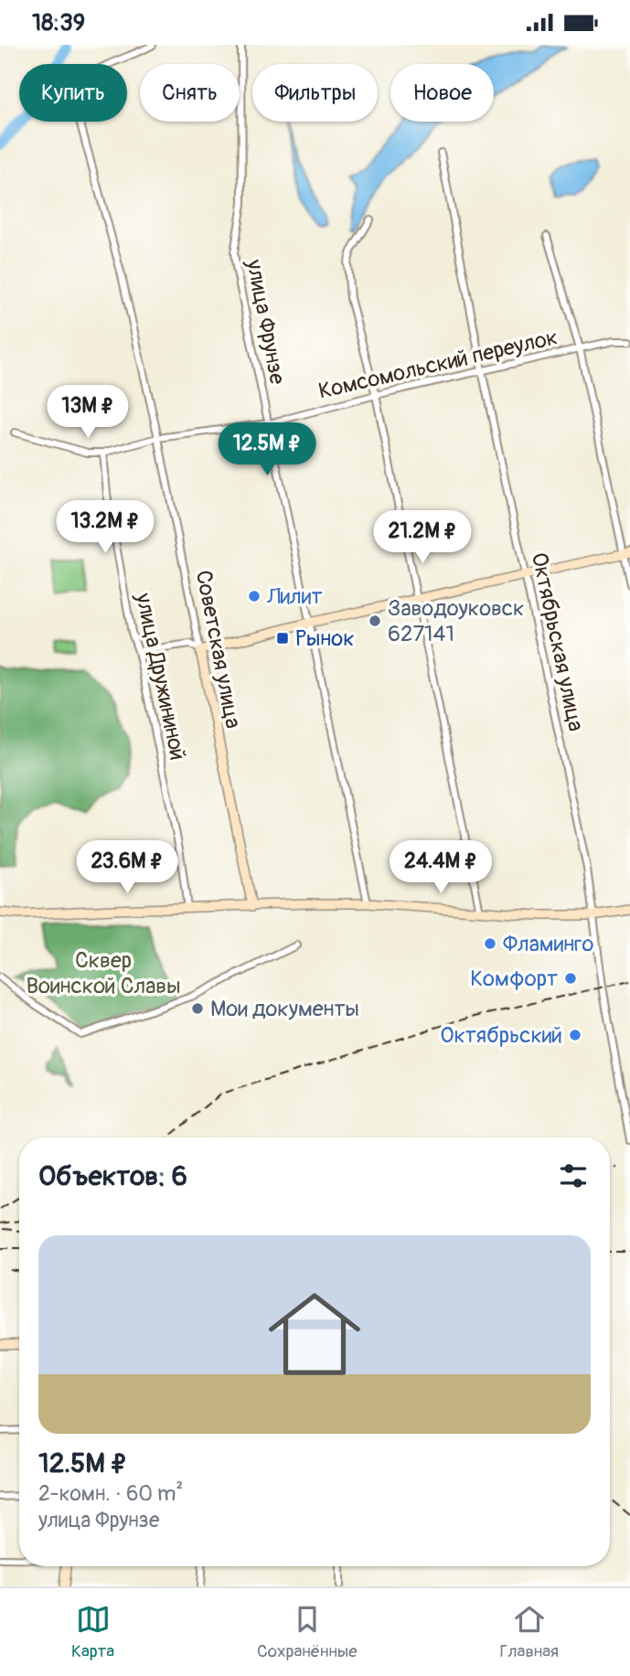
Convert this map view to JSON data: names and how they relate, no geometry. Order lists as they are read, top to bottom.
{
  "streets": {
    "street": [
      "улица Фрунзе",
      "Комсомольский переулок",
      "Октябрьская улица",
      "Советская улица",
      "улица Дружининой"
    ]
  },
  "crossings": [
    ["улица Фрунзе", "Комсомольский переулок"],
    ["Комсомольский переулок", "Октябрьская улица"],
    ["Комсомольский переулок", "Советская улица"],
    ["Комсомольский переулок", "улица Дружининой"]
  ],
  "parks": ["Сквер Воинской Славы"],
  "places": {
    "other": [
      "Лилит",
      "Заводоуковск 627141",
      "Фламинго",
      "Комфорт",
      "Мои документы",
      "Октябрьский"
    ],
    "transit": ["Рынок"]
  },
  "page": {
    "status": "18:39",
    "chip": [
      "Купить",
      "Снять",
      "Фильтры",
      "Новое"
    ],
    "price": [
      "13M ₽",
      "12.5M ₽",
      "13.2M ₽",
      "21.2M ₽",
      "23.6M ₽",
      "24.4M ₽"
    ],
    "heading": "Объектов: 6",
    "list": [
      {
        "name": "12.5M ₽",
        "note": "2-комн. · 60 m² · улица Фрунзе"
      }
    ],
    "tabs": ["Карта", "Сохранённые", "Главная"]
  }
}
